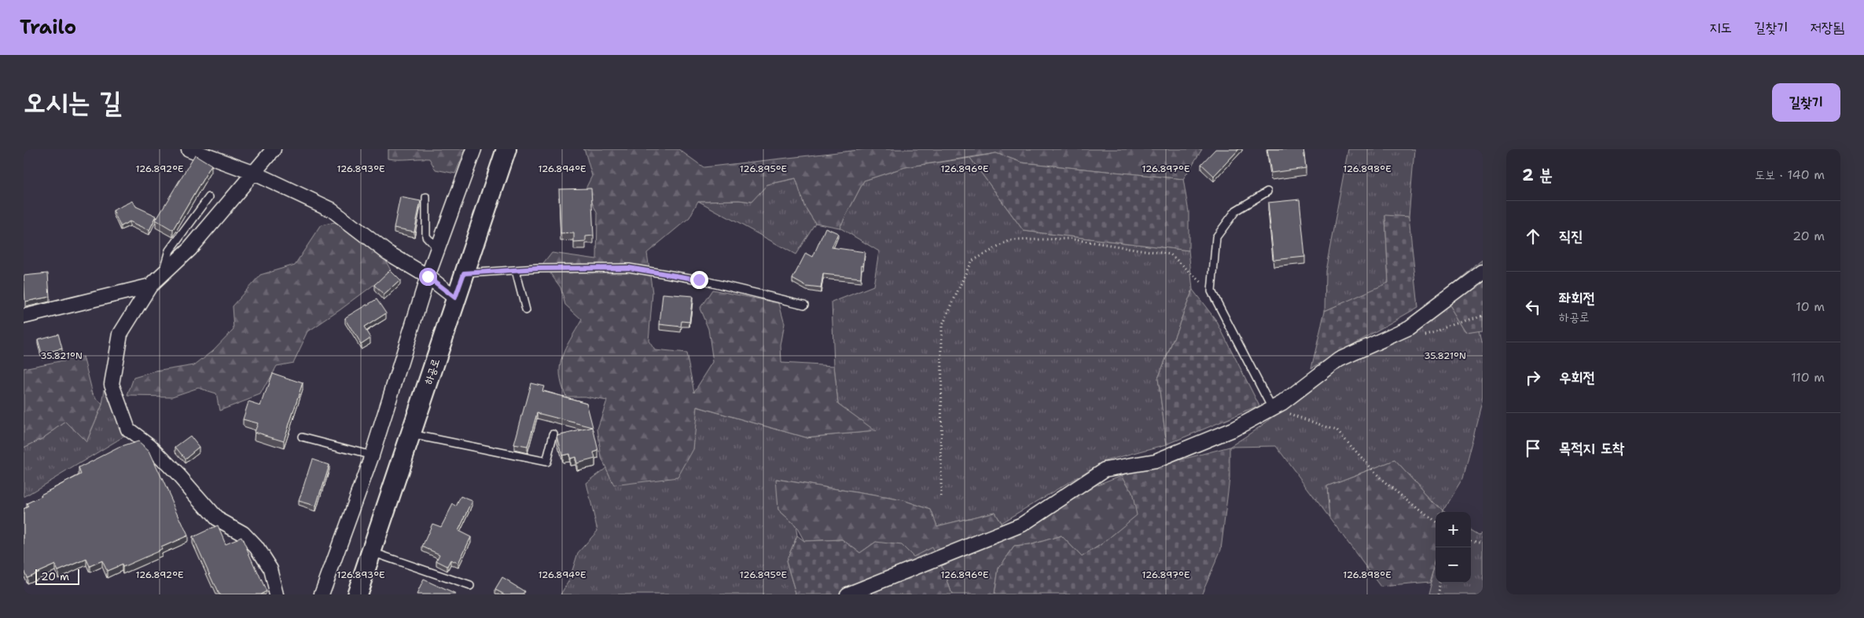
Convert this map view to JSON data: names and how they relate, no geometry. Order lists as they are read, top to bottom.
{
  "streets": {
    "main road": ["하공로"]
  },
  "scale_bar": "20 m",
  "page": {
    "header": "Trailo",
    "nav": ["지도", "길찾기", "저장됨"],
    "title": "오시는 길",
    "buttons": "길찾기",
    "heading": ["2 분", "도보 · 140 m"],
    "list": [
      ["직진", "20 m"],
      ["좌회전", "하공로", "10 m"],
      ["우회전", "110 m"],
      "목적지 도착"
    ],
    "map_buttons": ["+", "−"],
    "scale": "20 m"
  },
  "coordinates": [
    "126.892°E",
    "126.893°E",
    "126.894°E",
    "126.895°E",
    "126.896°E",
    "126.897°E",
    "126.898°E",
    "35.821°N"
  ]
}
